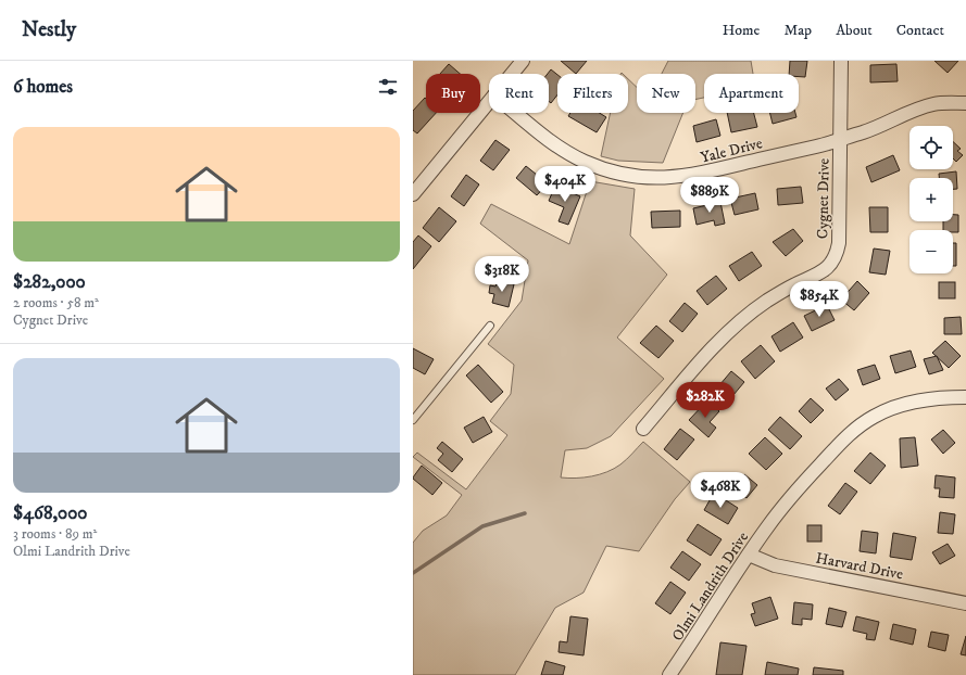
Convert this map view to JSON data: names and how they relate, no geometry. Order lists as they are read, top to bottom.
{
  "streets": {
    "street": [
      "Yale Drive",
      "Cygnet Drive",
      "Harvard Drive",
      "Olmi Landrith Drive"
    ]
  },
  "crossings": [
    ["Yale Drive", "Cygnet Drive"],
    ["Harvard Drive", "Olmi Landrith Drive"]
  ],
  "page": {
    "header": "Nestly",
    "nav": [
      "Home",
      "Map",
      "About",
      "Contact"
    ],
    "heading": "6 homes",
    "chip": [
      "Buy",
      "Rent",
      "Filters",
      "New",
      "Apartment"
    ],
    "list": [
      {
        "name": "$282,000",
        "note": "2 rooms · 58 m² · Cygnet Drive"
      },
      {
        "name": "$468,000",
        "note": "3 rooms · 89 m² · Olmi Landrith Drive"
      }
    ],
    "map_buttons": ["+", "−"],
    "price": [
      "$404K",
      "$889K",
      "$318K",
      "$854K",
      "$282K",
      "$468K"
    ]
  }
}
